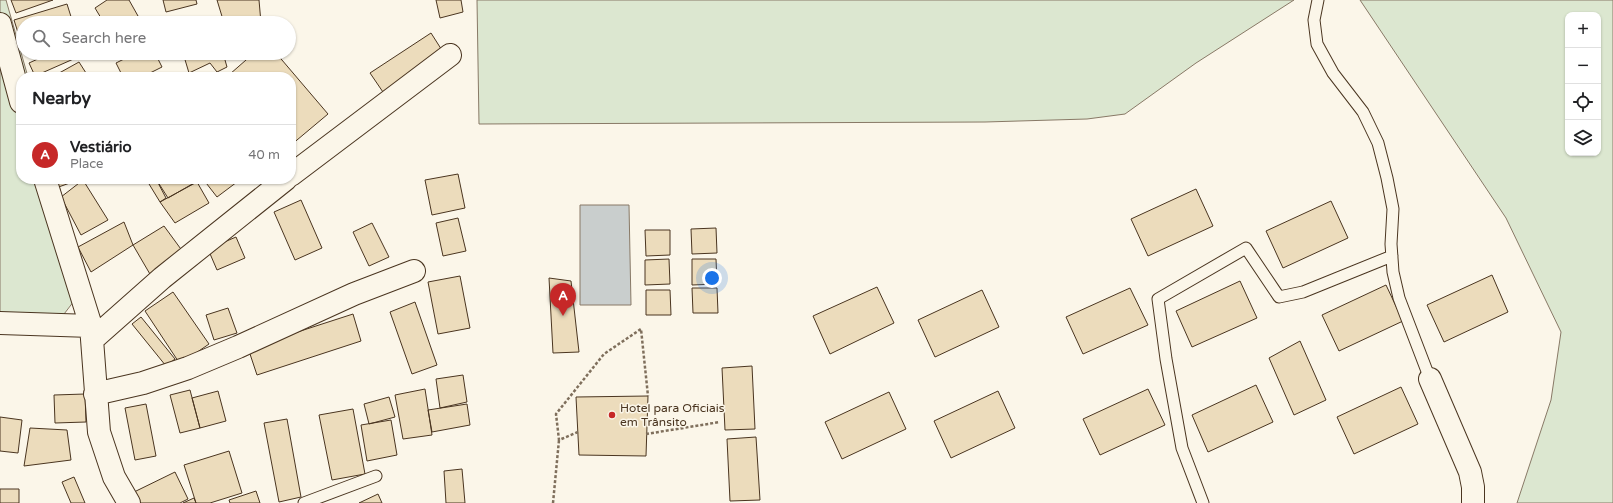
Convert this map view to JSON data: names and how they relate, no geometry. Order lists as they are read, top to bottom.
{
  "places": ["Hotel para Oficiais em Trânsito"],
  "page": {
    "map_buttons": ["+", "−"],
    "search": "Search here",
    "heading": "Nearby",
    "list": [
      {
        "mark": "A",
        "name": "Vestiário",
        "note": "Place",
        "value": "40 m"
      }
    ],
    "pins": "A"
  }
}
